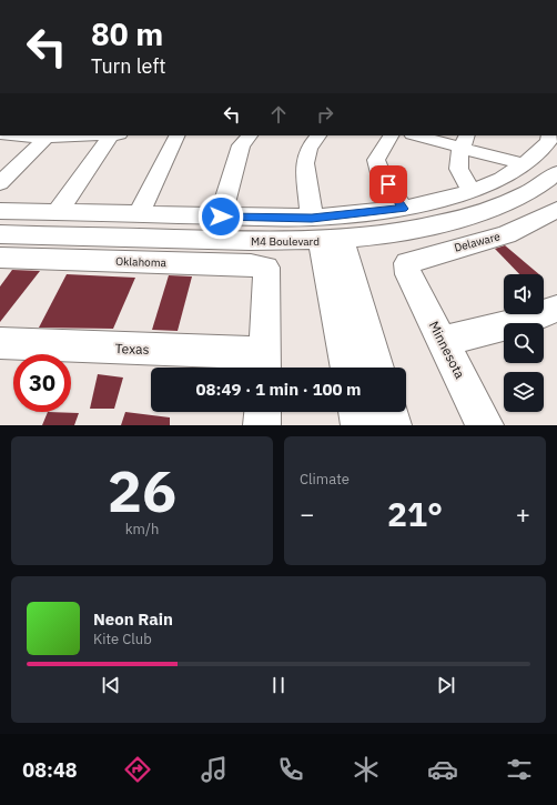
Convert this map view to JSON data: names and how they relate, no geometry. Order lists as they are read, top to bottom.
{
  "streets": {
    "street": [
      "M4 Boulevard",
      "Delaware",
      "Oklahoma",
      "Texas",
      "Minnesota"
    ]
  },
  "crossings": [
    ["Delaware", "Minnesota"],
    ["Oklahoma", "Texas"]
  ],
  "page": {
    "turn": ["80 m", "Turn left"],
    "limit": "30",
    "trip": "08:49 · 1 min · 100 m",
    "tile": [
      ["26", "km/h"],
      "Climate"
    ],
    "heat": ["−", "21°", "+"],
    "song": ["Neon Rain", "Kite Club"],
    "tabs": "08:48"
  }
}
